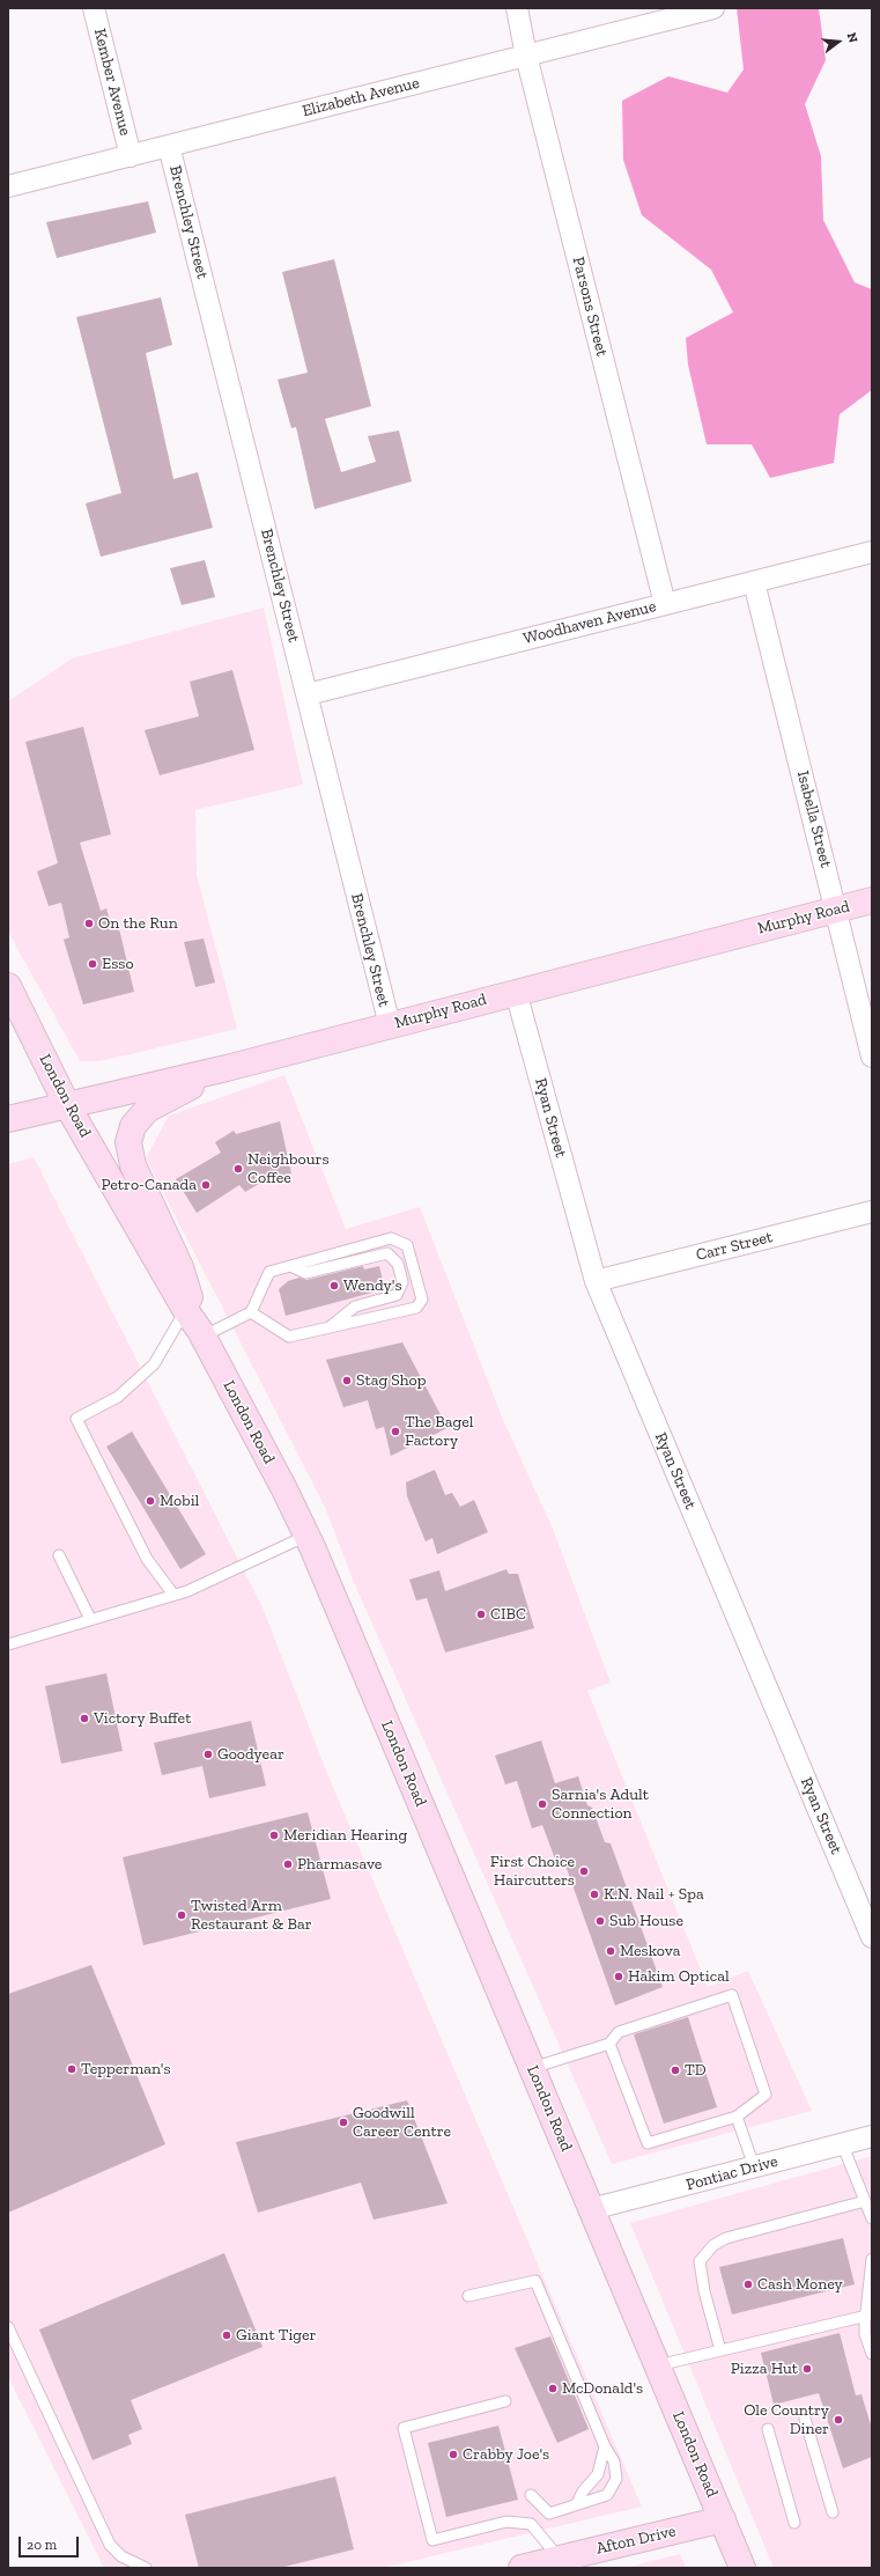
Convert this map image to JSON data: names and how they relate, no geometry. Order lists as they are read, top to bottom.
{
  "streets": {
    "main road": ["Murphy Road", "London Road", "Afton Drive"],
    "street": [
      "Kember Avenue",
      "Elizabeth Avenue",
      "Brenchley Street",
      "Parsons Street",
      "Woodhaven Avenue",
      "Isabella Street",
      "Ryan Street",
      "Carr Street",
      "Pontiac Drive"
    ]
  },
  "crossings": [
    ["Kember Avenue", "Elizabeth Avenue"],
    ["Elizabeth Avenue", "Brenchley Street"],
    ["Elizabeth Avenue", "Parsons Street"],
    ["Brenchley Street", "Woodhaven Avenue"],
    ["Brenchley Street", "Murphy Road"],
    ["Parsons Street", "Woodhaven Avenue"],
    ["Woodhaven Avenue", "Isabella Street"],
    ["Isabella Street", "Murphy Road"],
    ["Murphy Road", "London Road"],
    ["Murphy Road", "Ryan Street"],
    ["London Road", "Pontiac Drive"],
    ["London Road", "Afton Drive"],
    ["Ryan Street", "Carr Street"]
  ],
  "places": [
    "On the Run",
    "Esso",
    "Neighbours Coffee",
    "Petro-Canada",
    "Wendy's",
    "Stag Shop",
    "The Bagel Factory",
    "Mobil",
    "CIBC",
    "Victory Buffet",
    "Goodyear",
    "Sarnia's Adult Connection",
    "Meridian Hearing",
    "Pharmasave",
    "First Choice Haircutters",
    "K.N. Nail + Spa",
    "Twisted Arm Restaurant & Bar",
    "Sub House",
    "Meskova",
    "Hakim Optical",
    "Tepperman's",
    "TD",
    "Goodwill Career Centre",
    "Cash Money",
    "Giant Tiger",
    "Pizza Hut",
    "McDonald's",
    "Ole Country Diner",
    "Crabby Joe's"
  ],
  "scale_bar": "20 m",
  "north": "right"
}
